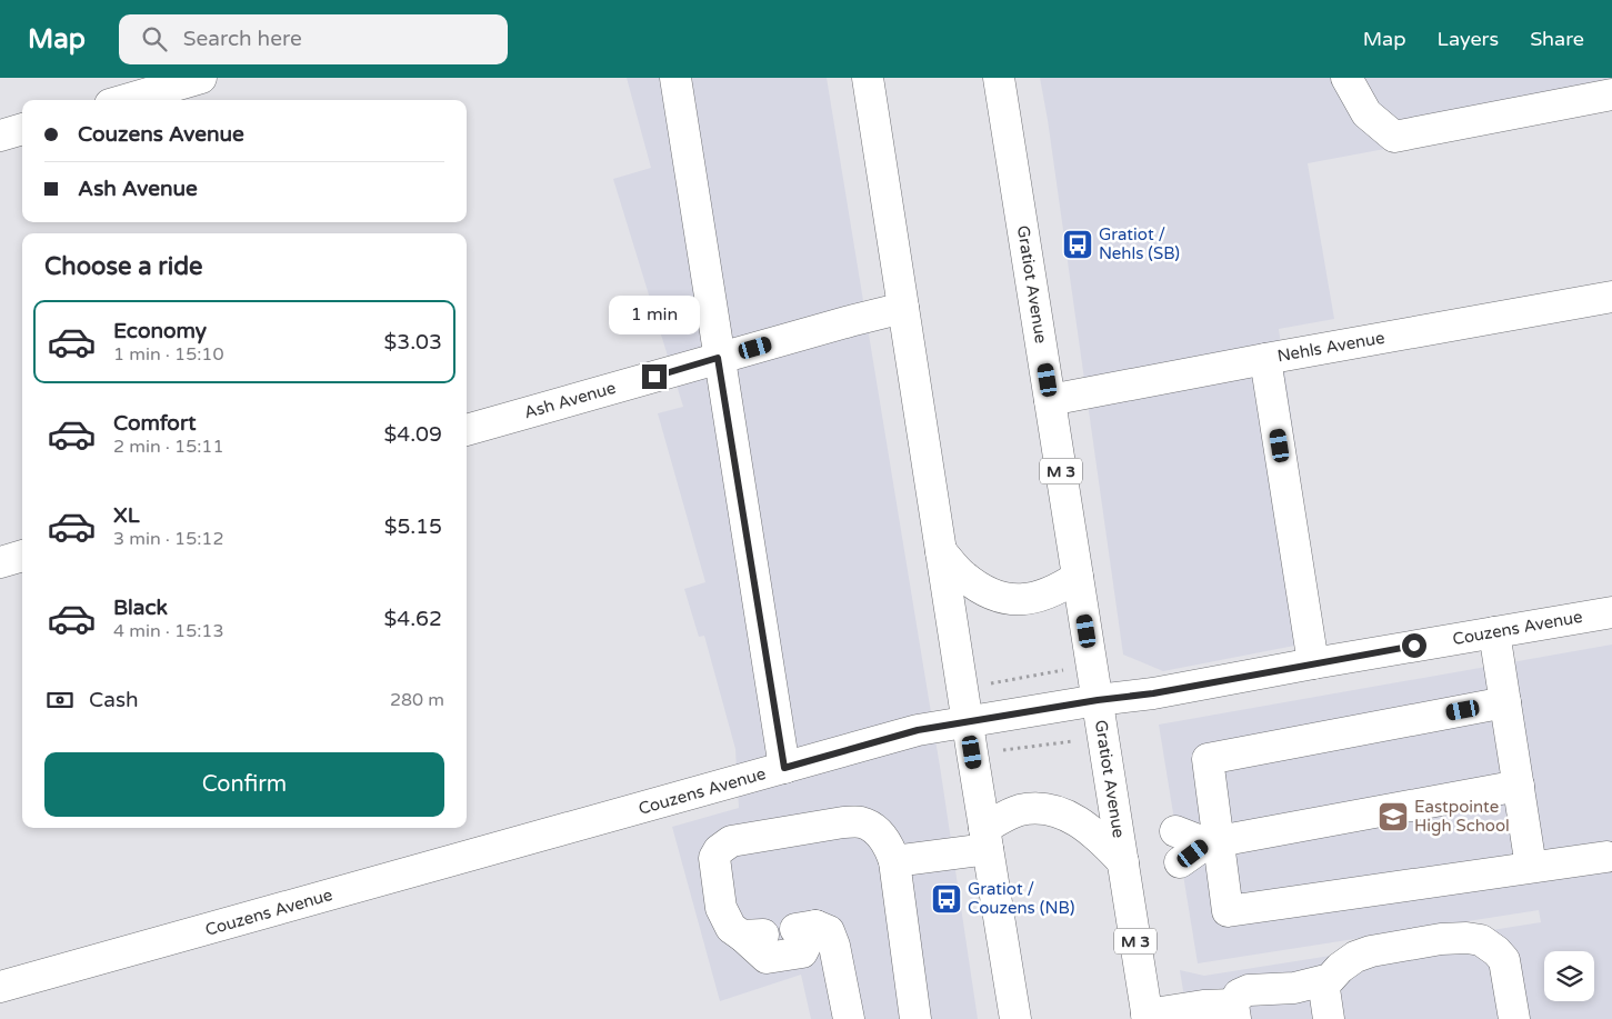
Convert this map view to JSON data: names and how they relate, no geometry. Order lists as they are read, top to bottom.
{
  "streets": {
    "street": [
      "Gratiot Avenue",
      "Nehls Avenue",
      "Ash Avenue",
      "M 3",
      "Couzens Avenue"
    ]
  },
  "crossings": [
    ["Gratiot Avenue", "Nehls Avenue"],
    ["Gratiot Avenue", "Couzens Avenue"]
  ],
  "places": {
    "bus stop": ["Gratiot / Nehls (SB)", "Gratiot / Couzens (NB)"],
    "school or university": ["Eastpointe High School"]
  },
  "page": {
    "header": "Map",
    "search": "Search here",
    "nav": ["Map", "Layers", "Share"],
    "banner": ["Couzens Avenue", "Ash Avenue"],
    "heading": "Choose a ride",
    "bubble": "1 min",
    "list": [
      {
        "name": "Economy",
        "note": "1 min · 15:10",
        "value": "$3.03"
      },
      {
        "name": "Comfort",
        "note": "2 min · 15:11",
        "value": "$4.09"
      },
      {
        "name": "XL",
        "note": "3 min · 15:12",
        "value": "$5.15"
      },
      {
        "name": "Black",
        "note": "4 min · 15:13",
        "value": "$4.62"
      }
    ],
    "pay": ["Cash", "280 m"],
    "buttons": "Confirm"
  }
}
